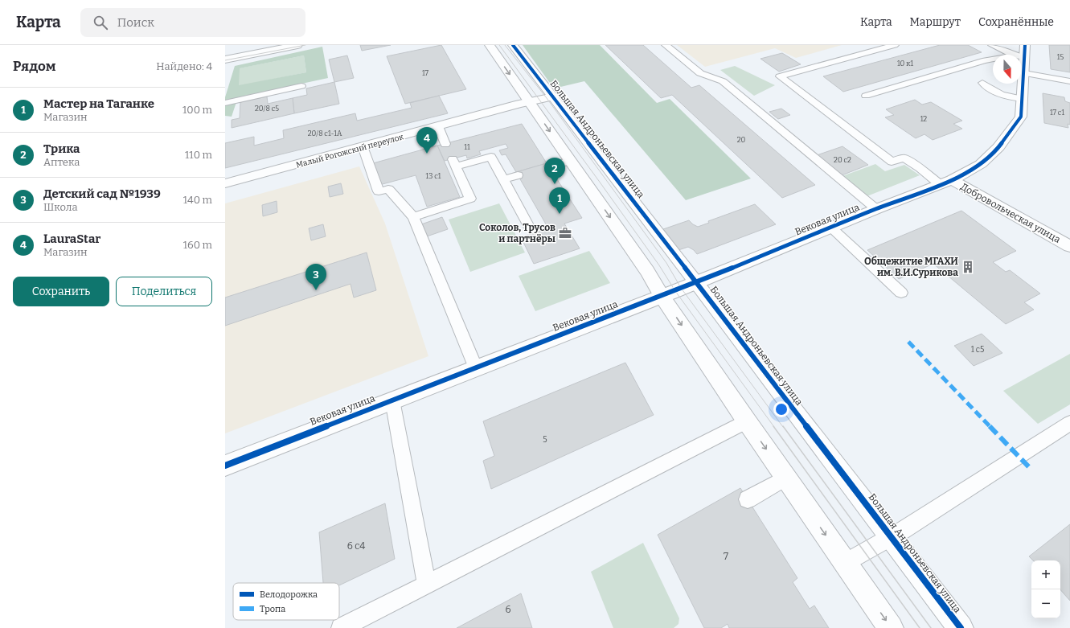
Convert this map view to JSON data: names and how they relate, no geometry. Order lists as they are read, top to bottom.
{
  "streets": {
    "street": [
      "Большая Андроньевская улица",
      "Малый Рогожский переулок",
      "Добровольческая улица",
      "Вековая улица"
    ]
  },
  "crossings": [
    ["Большая Андроньевская улица", "Малый Рогожский переулок"],
    ["Большая Андроньевская улица", "Вековая улица"],
    ["Добровольческая улица", "Вековая улица"]
  ],
  "places": {
    "office": ["Соколов, Трусов и партнёры"],
    "building": ["Общежитие МГАХИ им. В.И.Сурикова"]
  },
  "house_numbers": [
    "15",
    "10 к1",
    "17",
    "20/8 с5",
    "17 с1",
    "12",
    "20/8 с1-1А",
    "20",
    "11",
    "20 с2",
    "13 с1",
    "1 с5",
    "5",
    "6 с4",
    "7",
    "6"
  ],
  "legend": ["Велодорожка", "Тропа"],
  "north": "bottom",
  "page": {
    "header": "Карта",
    "search": "Поиск",
    "nav": ["Карта", "Маршрут", "Сохранённые"],
    "heading": ["Рядом", "Найдено: 4"],
    "list": [
      {
        "mark": "1",
        "name": "Мастер на Таганке",
        "note": "Магазин",
        "value": "100 m"
      },
      {
        "mark": "2",
        "name": "Трика",
        "note": "Аптека",
        "value": "110 m"
      },
      {
        "mark": "3",
        "name": "Детский сад №1939",
        "note": "Школа",
        "value": "140 m"
      },
      {
        "mark": "4",
        "name": "LauraStar",
        "note": "Магазин",
        "value": "160 m"
      }
    ],
    "pins": [
      "4",
      "2",
      "1",
      "3"
    ],
    "buttons": ["Сохранить", "Поделиться"],
    "map_buttons": ["+", "−"]
  }
}
